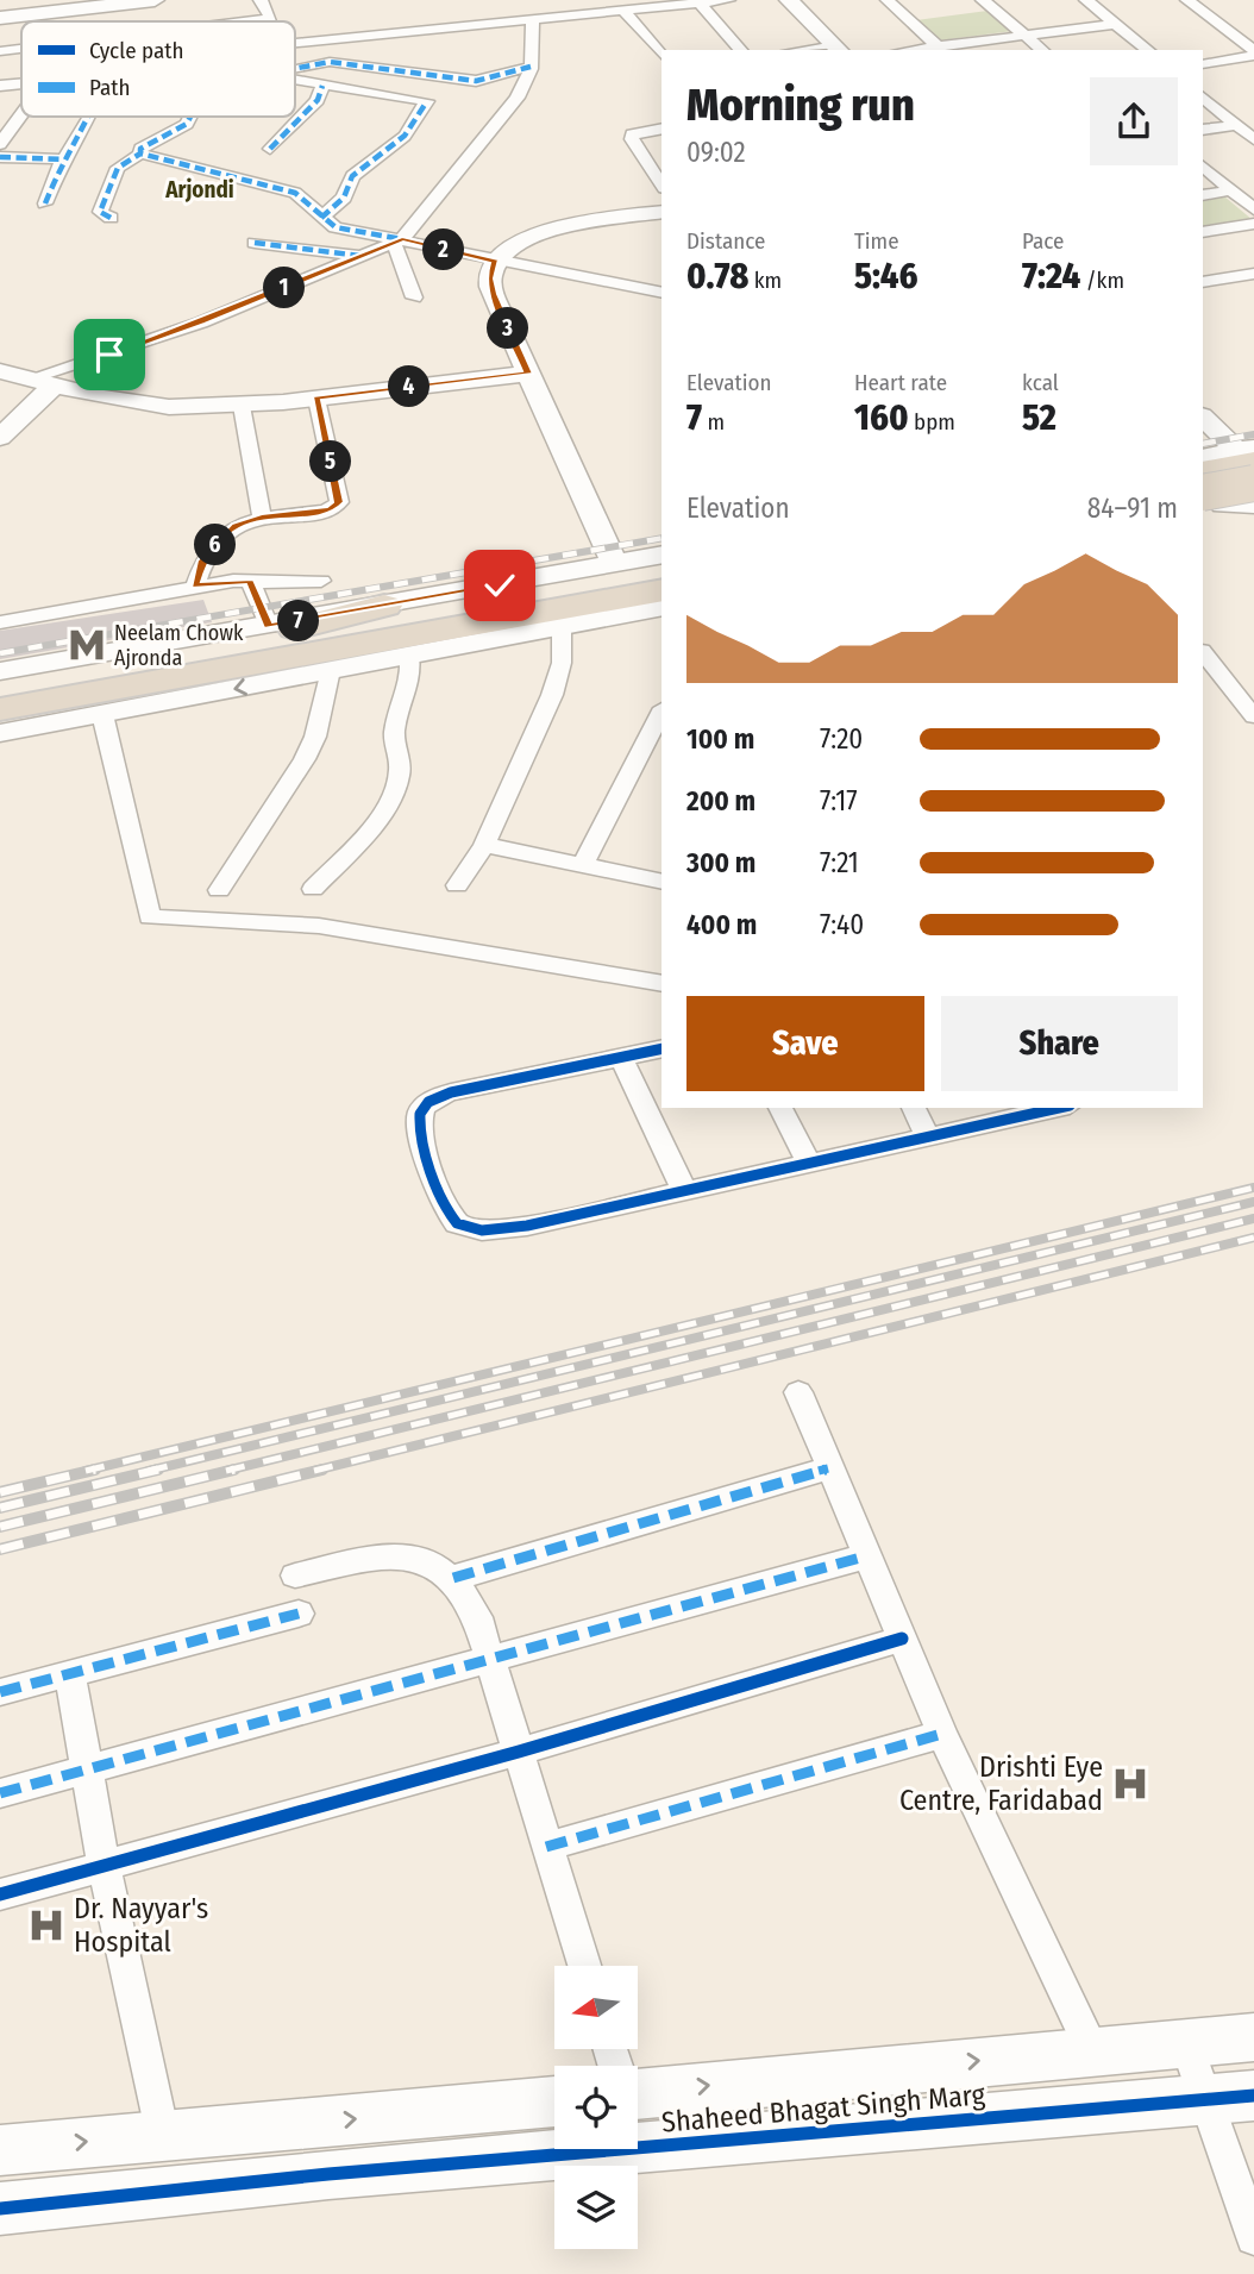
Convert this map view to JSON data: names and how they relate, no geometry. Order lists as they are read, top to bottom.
{
  "streets": {
    "street": ["Shaheed Bhagat Singh Marg"]
  },
  "districts": ["Arjondi"],
  "places": {
    "metro station": ["Neelam Chowk Ajronda"],
    "hospital": ["Drishti Eye Centre, Faridabad", "Dr. Nayyar's Hospital"]
  },
  "legend": ["Cycle path", "Path"],
  "north": "left",
  "page": {
    "heading": ["Morning run", "09:02"],
    "stats": [
      ["Distance", "0.78 km"],
      ["Time", "5:46"],
      ["Pace", "7:24 /km"],
      ["Elevation", "7 m"],
      ["Heart rate", "160 bpm"],
      ["kcal", "52"]
    ],
    "pins": [
      "2",
      "1",
      "3",
      "4",
      "5",
      "6",
      "7"
    ],
    "chart": ["Elevation", "84–91 m"],
    "list": [
      {
        "name": "100 m",
        "note": "7:20"
      },
      {
        "name": "200 m",
        "note": "7:17"
      },
      {
        "name": "300 m",
        "note": "7:21"
      },
      {
        "name": "400 m",
        "note": "7:40"
      }
    ],
    "buttons": ["Save", "Share"]
  }
}
